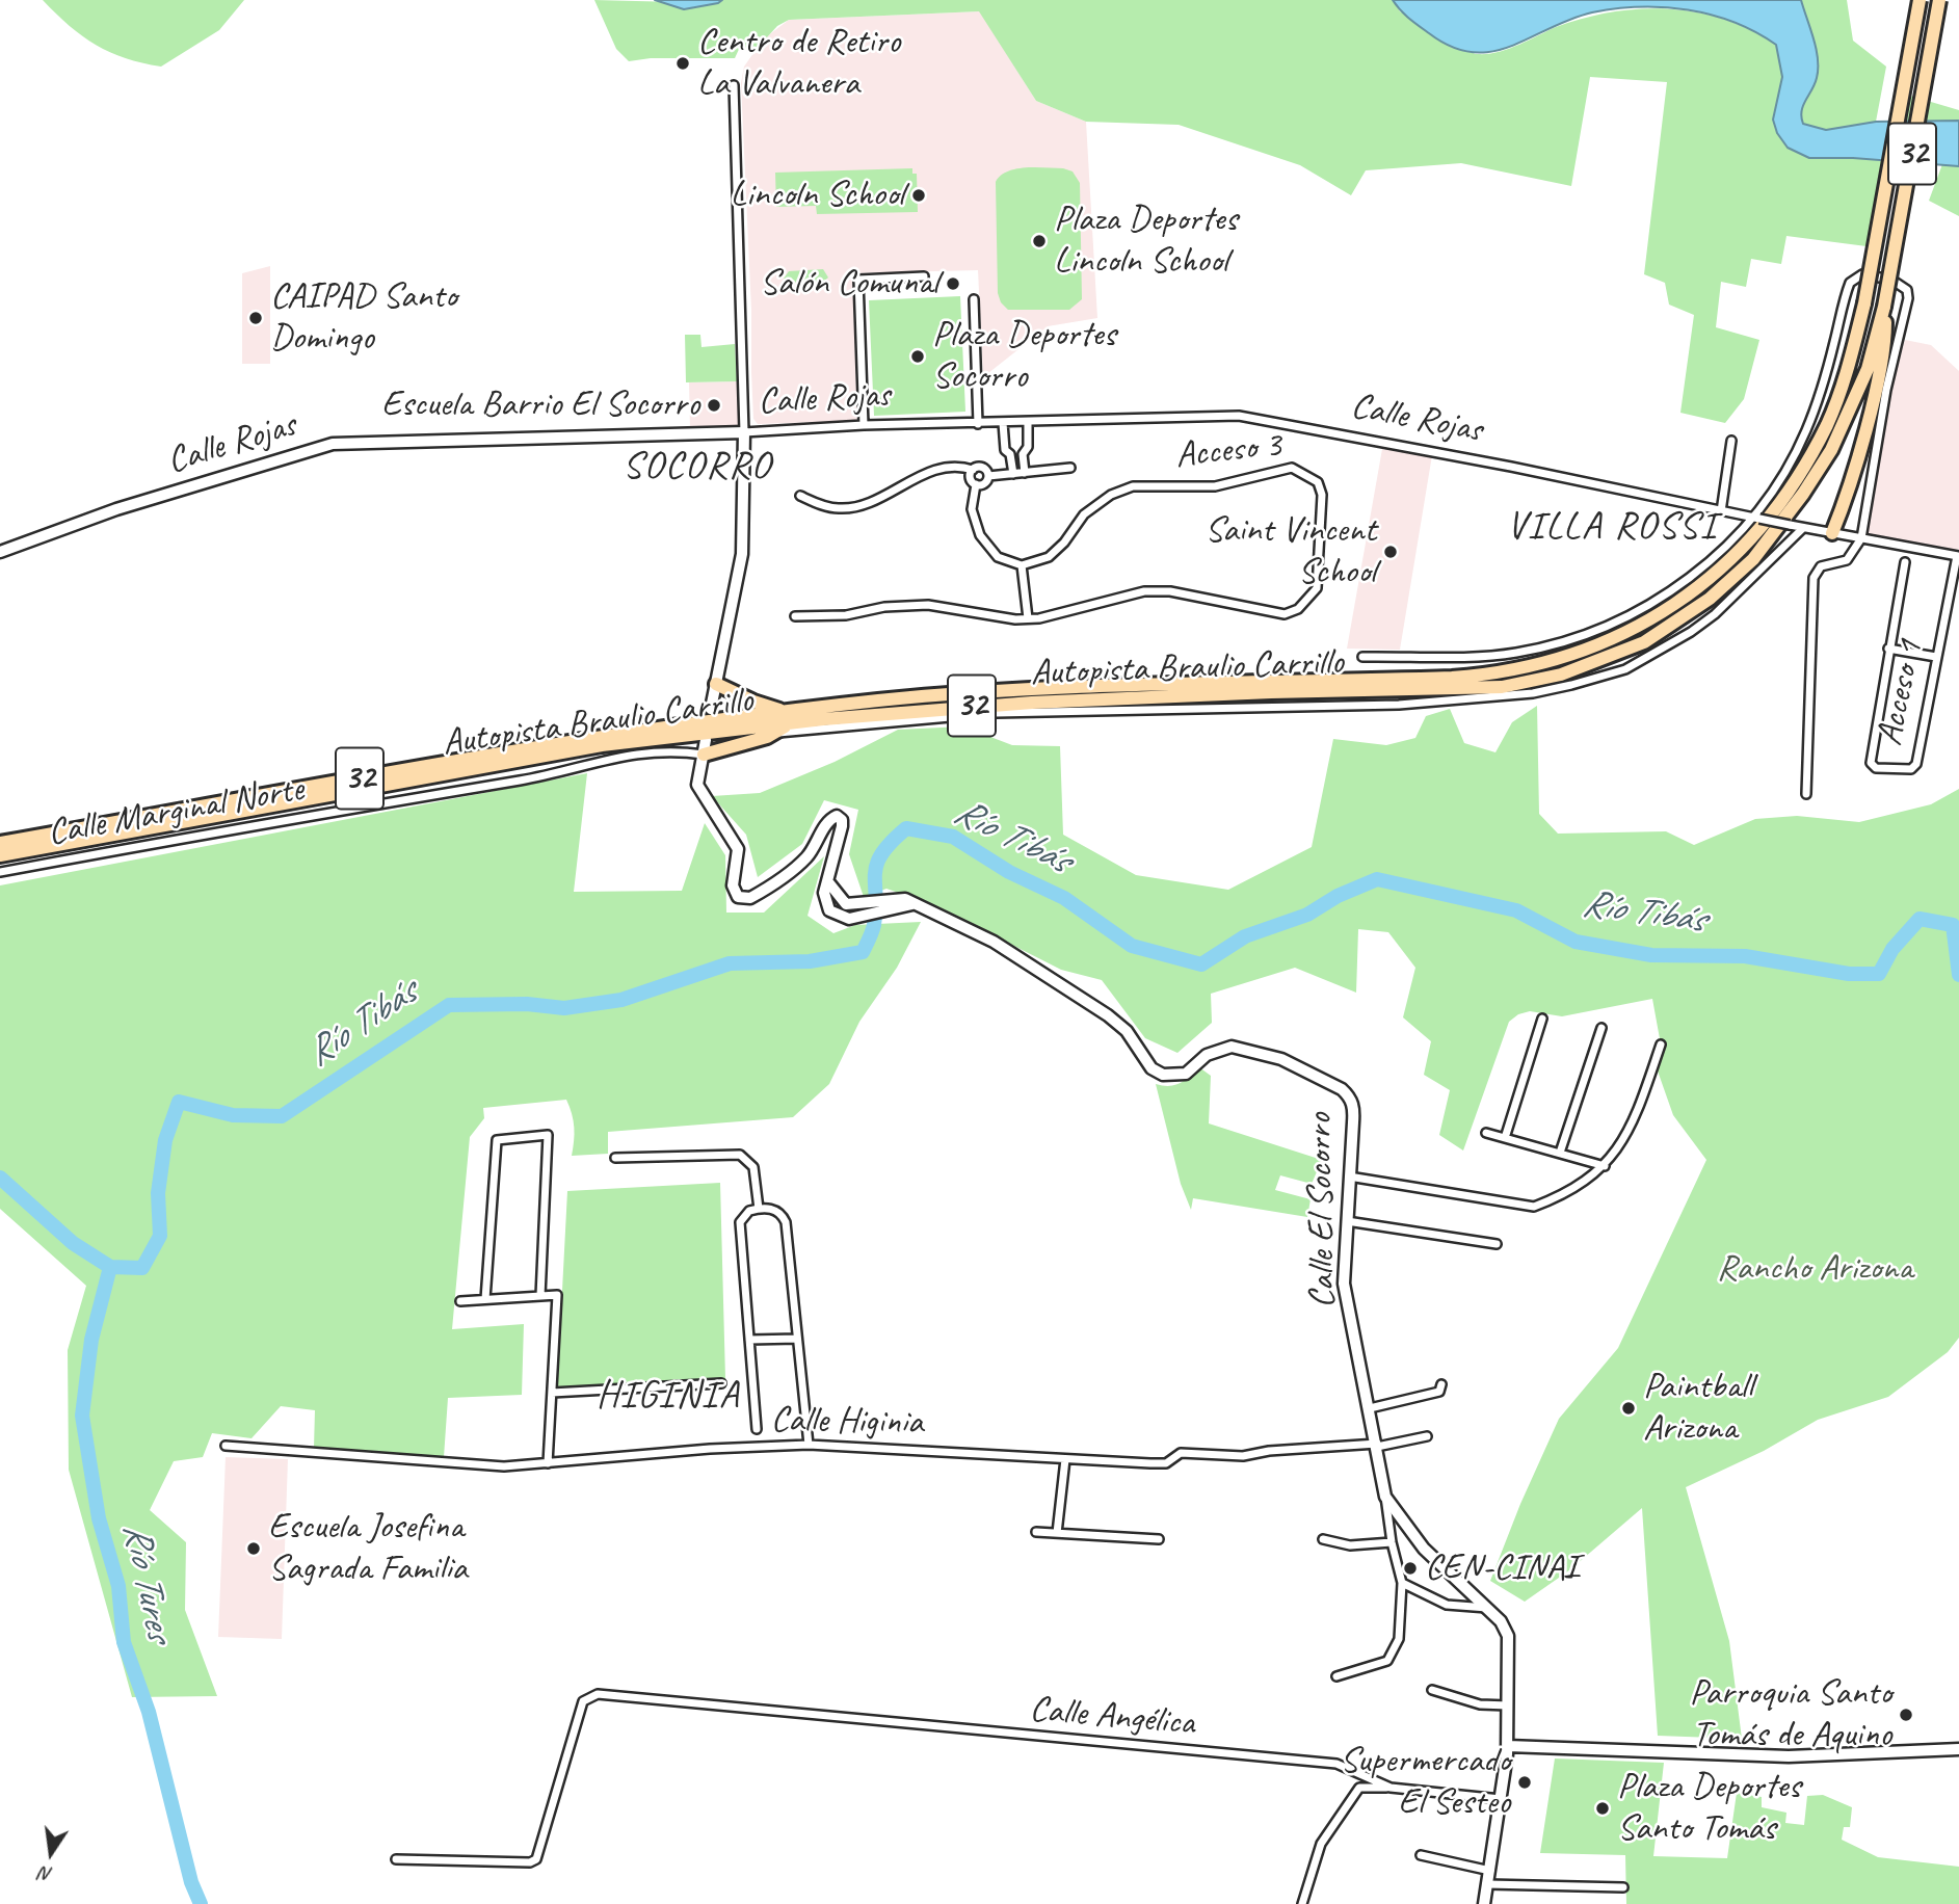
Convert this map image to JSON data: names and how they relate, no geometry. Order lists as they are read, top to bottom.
{
  "streets": {
    "highway": ["32", "Autopista Braulio Carrillo"],
    "street": [
      "Calle Rojas",
      "Acceso 3",
      "Acceso 1",
      "Calle Marginal Norte",
      "Calle El Socorro",
      "Calle Higinia",
      "Calle Angélica"
    ]
  },
  "crossings": [
    ["Calle Rojas", "Acceso 1"],
    ["Calle El Socorro", "Calle Higinia"],
    ["Calle El Socorro", "Calle Angélica"]
  ],
  "districts": ["SOCORRO", "VILLA ROSSI", "HIGINIA"],
  "water": ["Río Tibás", "Río Tures"],
  "parks": ["Rancho Arizona"],
  "places": [
    "Centro de Retiro La Valvanera",
    "Lincoln School",
    "Plaza Deportes Lincoln School",
    "Salón Comunal",
    "CAIPAD Santo Domingo",
    "Plaza Deportes Socorro",
    "Escuela Barrio El Socorro",
    "Saint Vincent School",
    "Paintball Arizona",
    "Escuela Josefina Sagrada Familia",
    "CEN-CINAI",
    "Parroquia Santo Tomás de Aquino",
    "Supermercado El Sesteo",
    "Plaza Deportes Santo Tomás"
  ],
  "north": "bottom"
}
